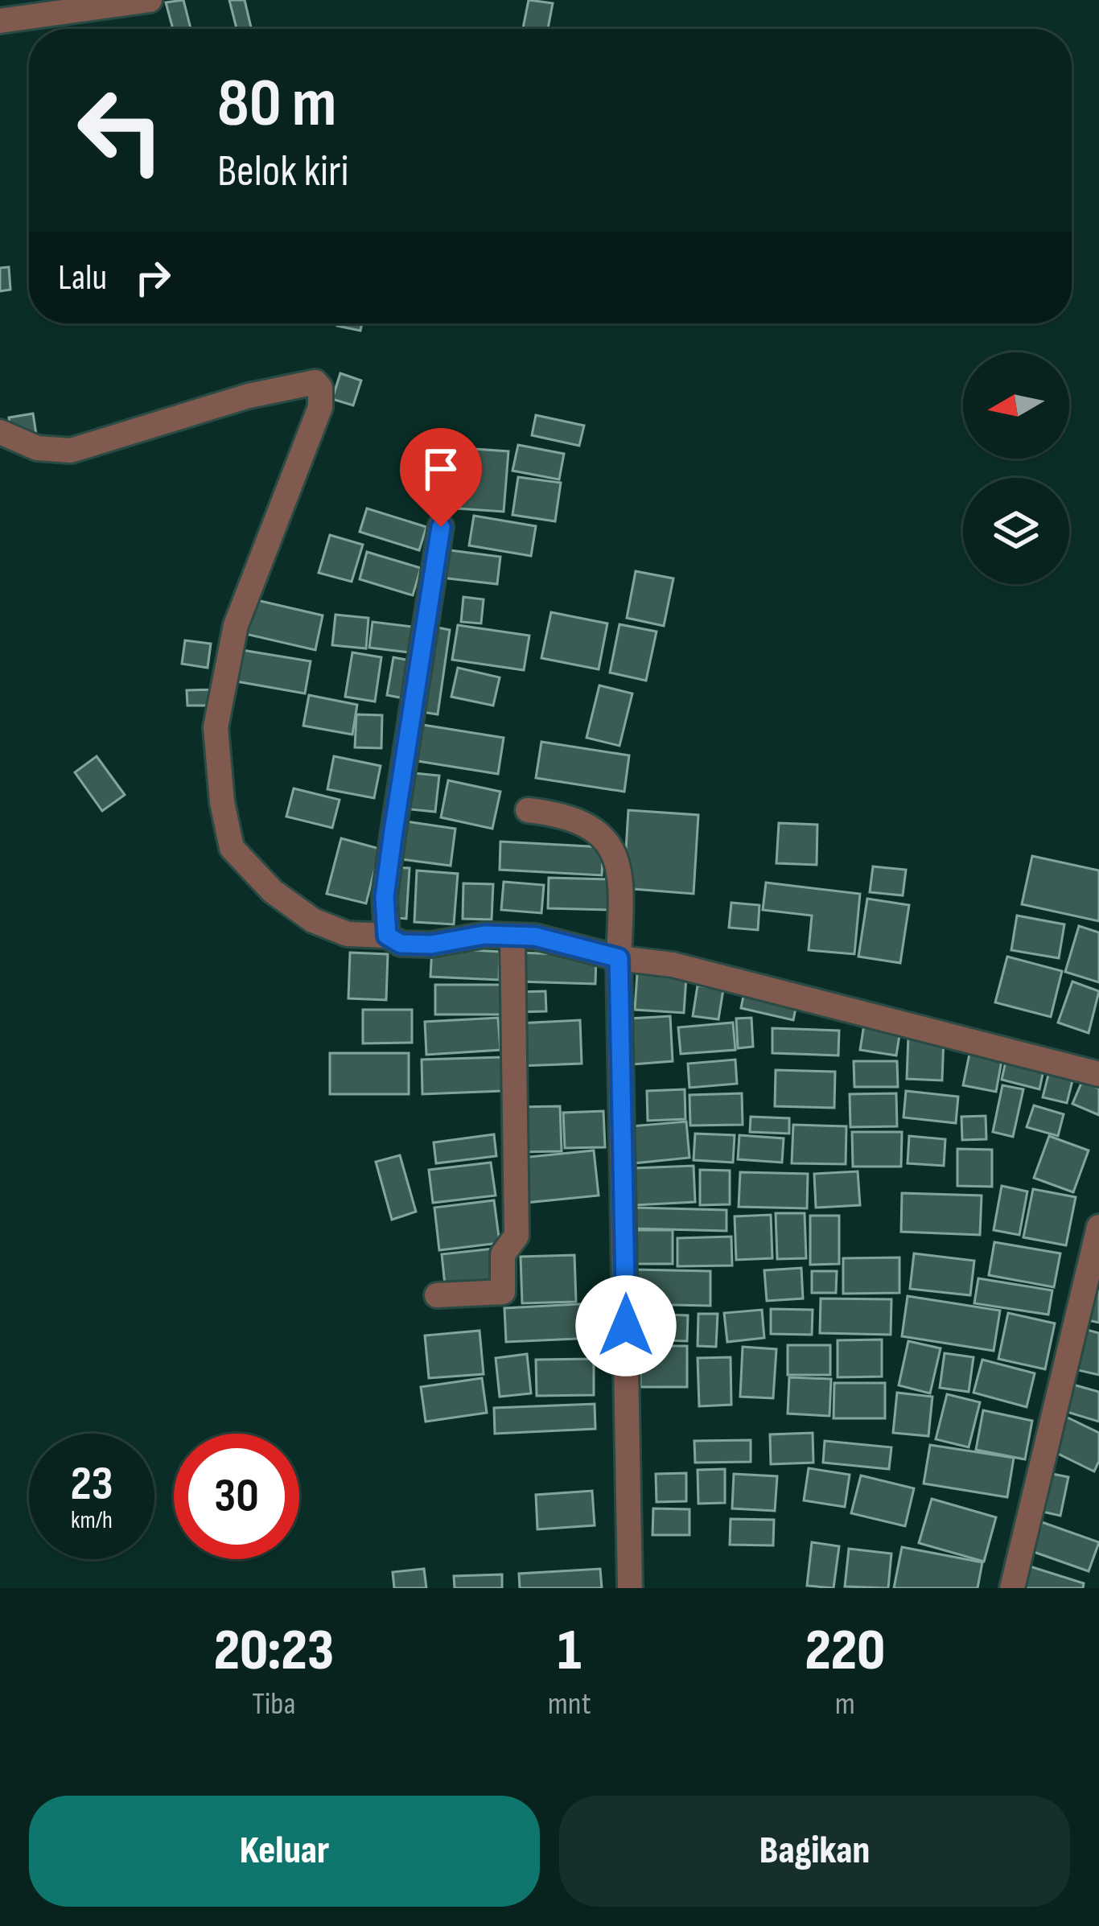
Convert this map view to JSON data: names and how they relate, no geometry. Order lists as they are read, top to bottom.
{
  "north": "left",
  "page": {
    "turn": ["80 m", "Belok kiri"],
    "then": "Lalu",
    "speed": "23 km/h",
    "limit": "30",
    "eta": [
      "20:23",
      "Tiba",
      "1",
      "mnt",
      "220",
      "m"
    ],
    "buttons": ["Keluar", "Bagikan"]
  }
}
